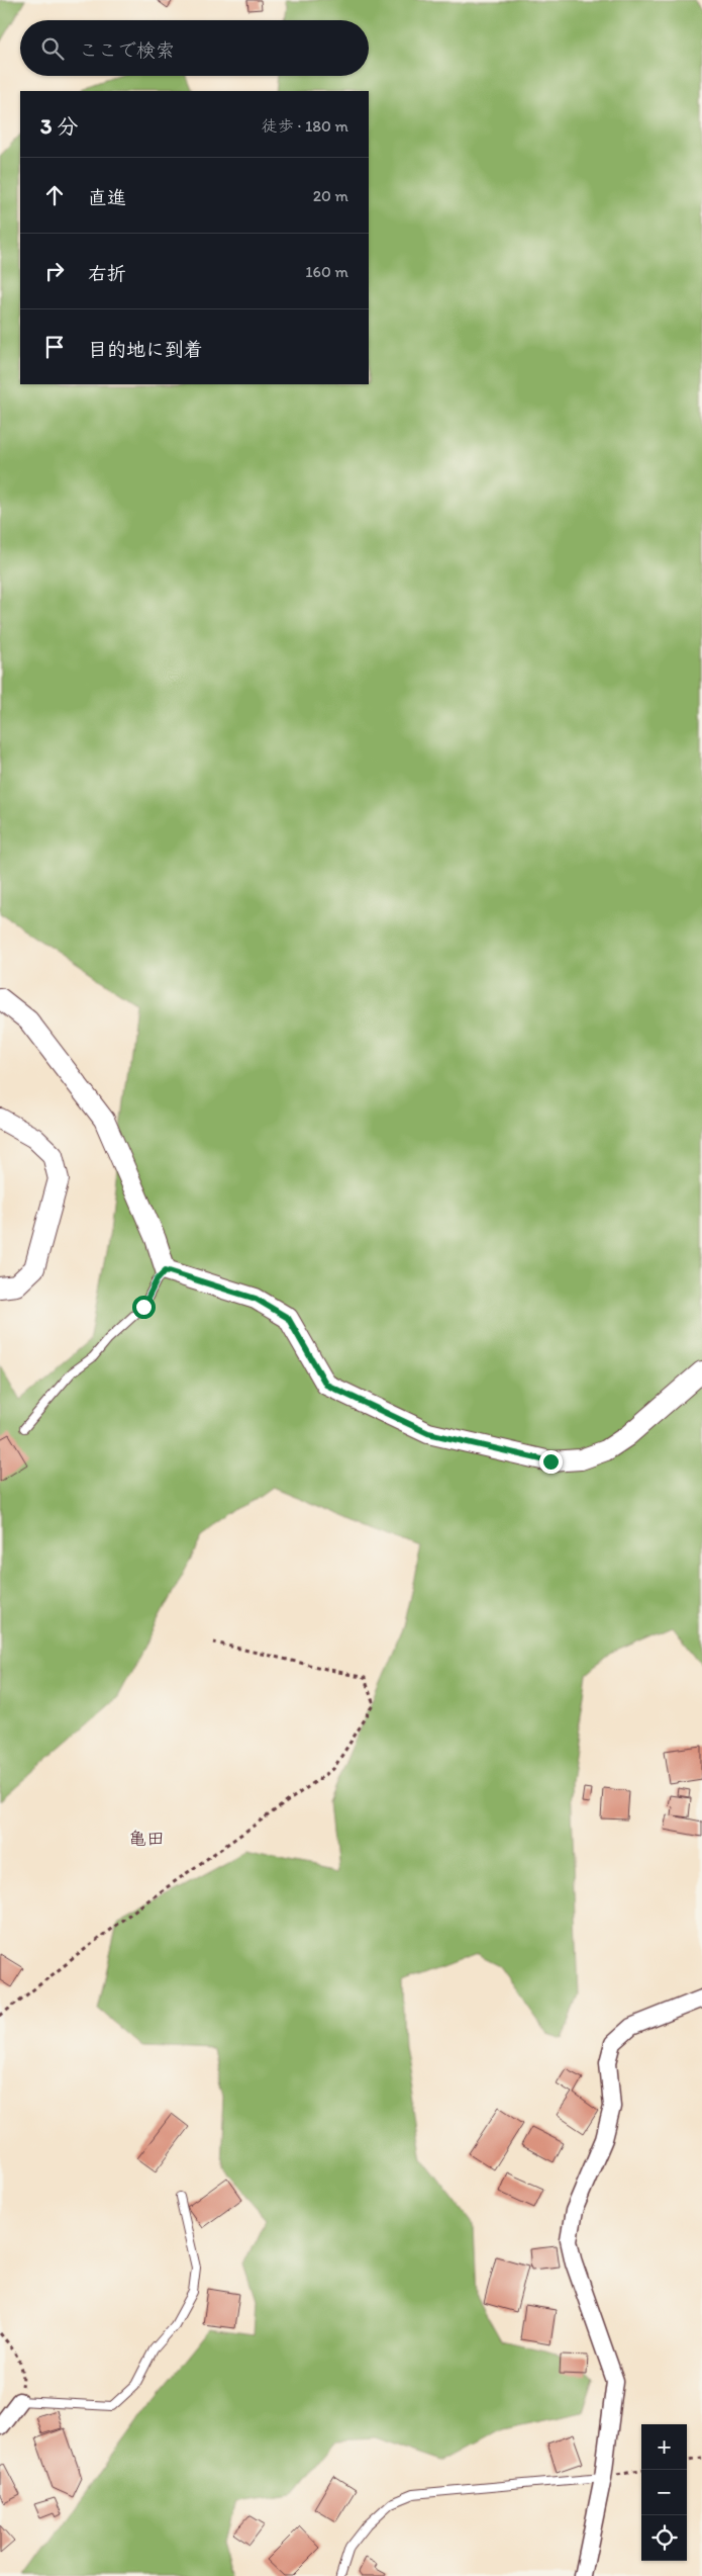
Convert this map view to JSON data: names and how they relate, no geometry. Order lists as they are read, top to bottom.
{
  "districts": ["亀田"],
  "page": {
    "search": "ここで検索",
    "heading": ["3 分", "徒歩 · 180 m"],
    "list": [
      ["直進", "20 m"],
      ["右折", "160 m"],
      "目的地に到着"
    ],
    "map_buttons": ["+", "−"]
  }
}
